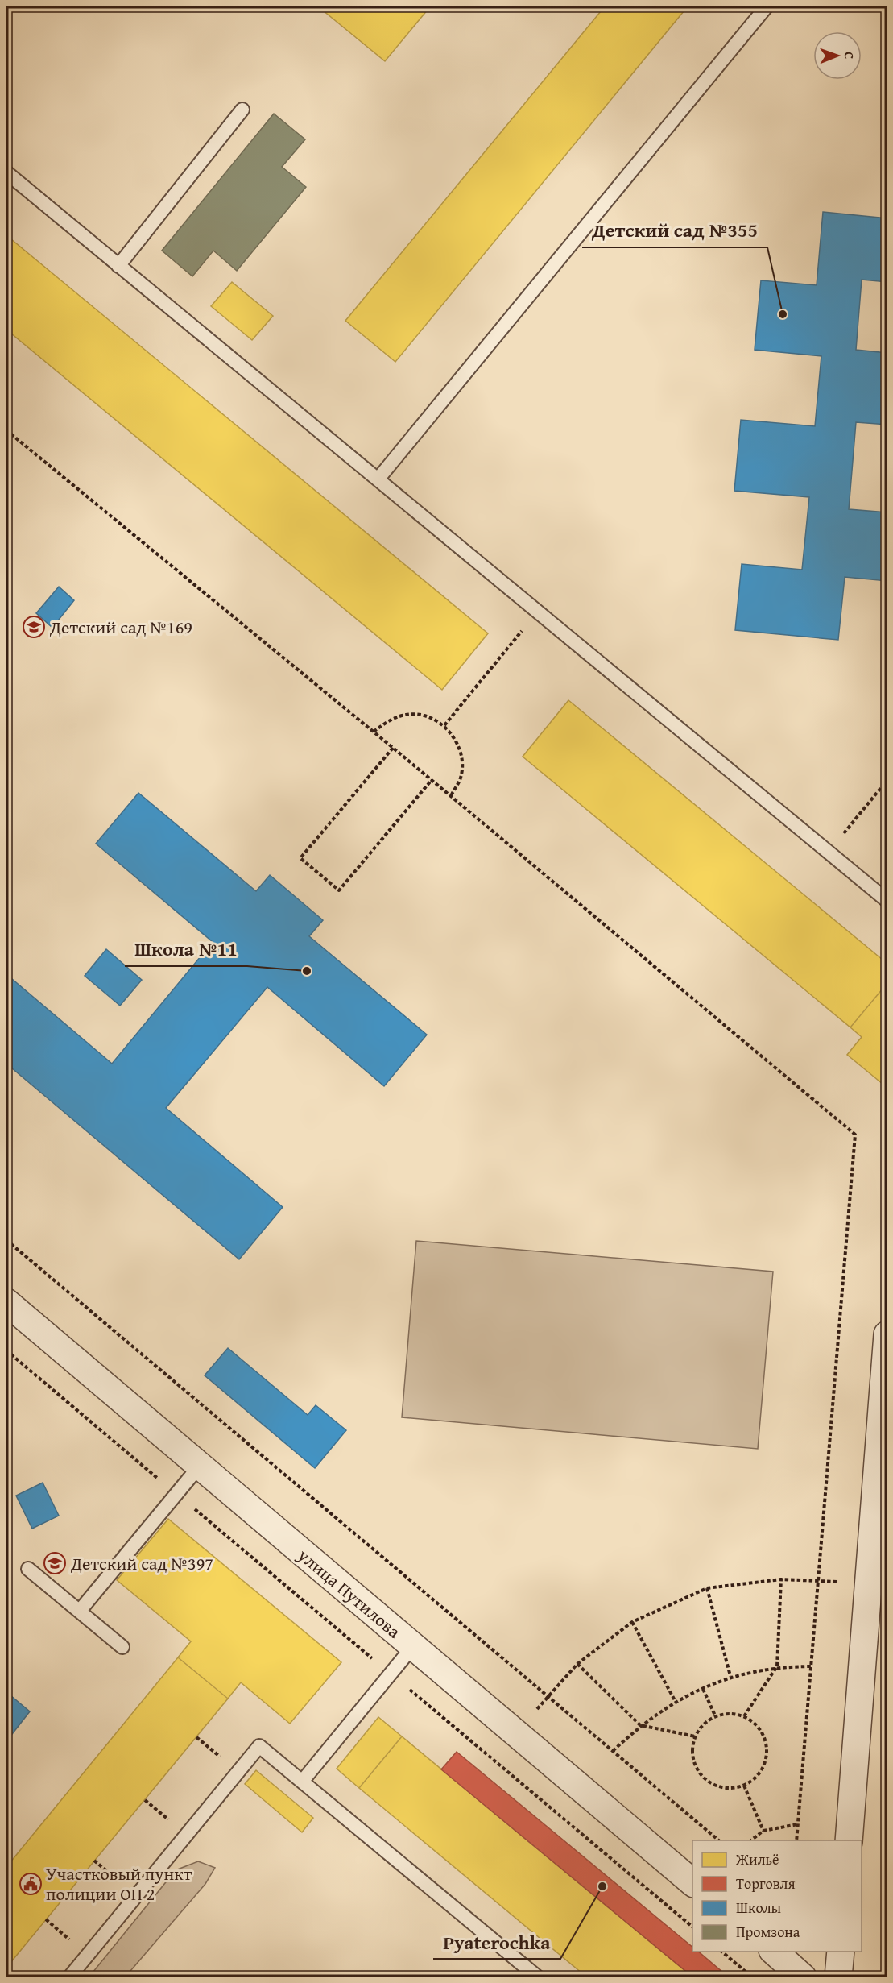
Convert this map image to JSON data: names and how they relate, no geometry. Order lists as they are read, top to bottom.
{
  "streets": {
    "street": ["улица Путилова"]
  },
  "places": {
    "other": ["Детский сад №355", "Школа №11", "Pyaterochka"],
    "school or university": ["Детский сад №169", "Детский сад №397"],
    "public building": ["Участковый пункт полиции ОП 2"]
  },
  "legend": [
    "Жильё",
    "Торговля",
    "Школы",
    "Промзона"
  ],
  "north": "right"
}
